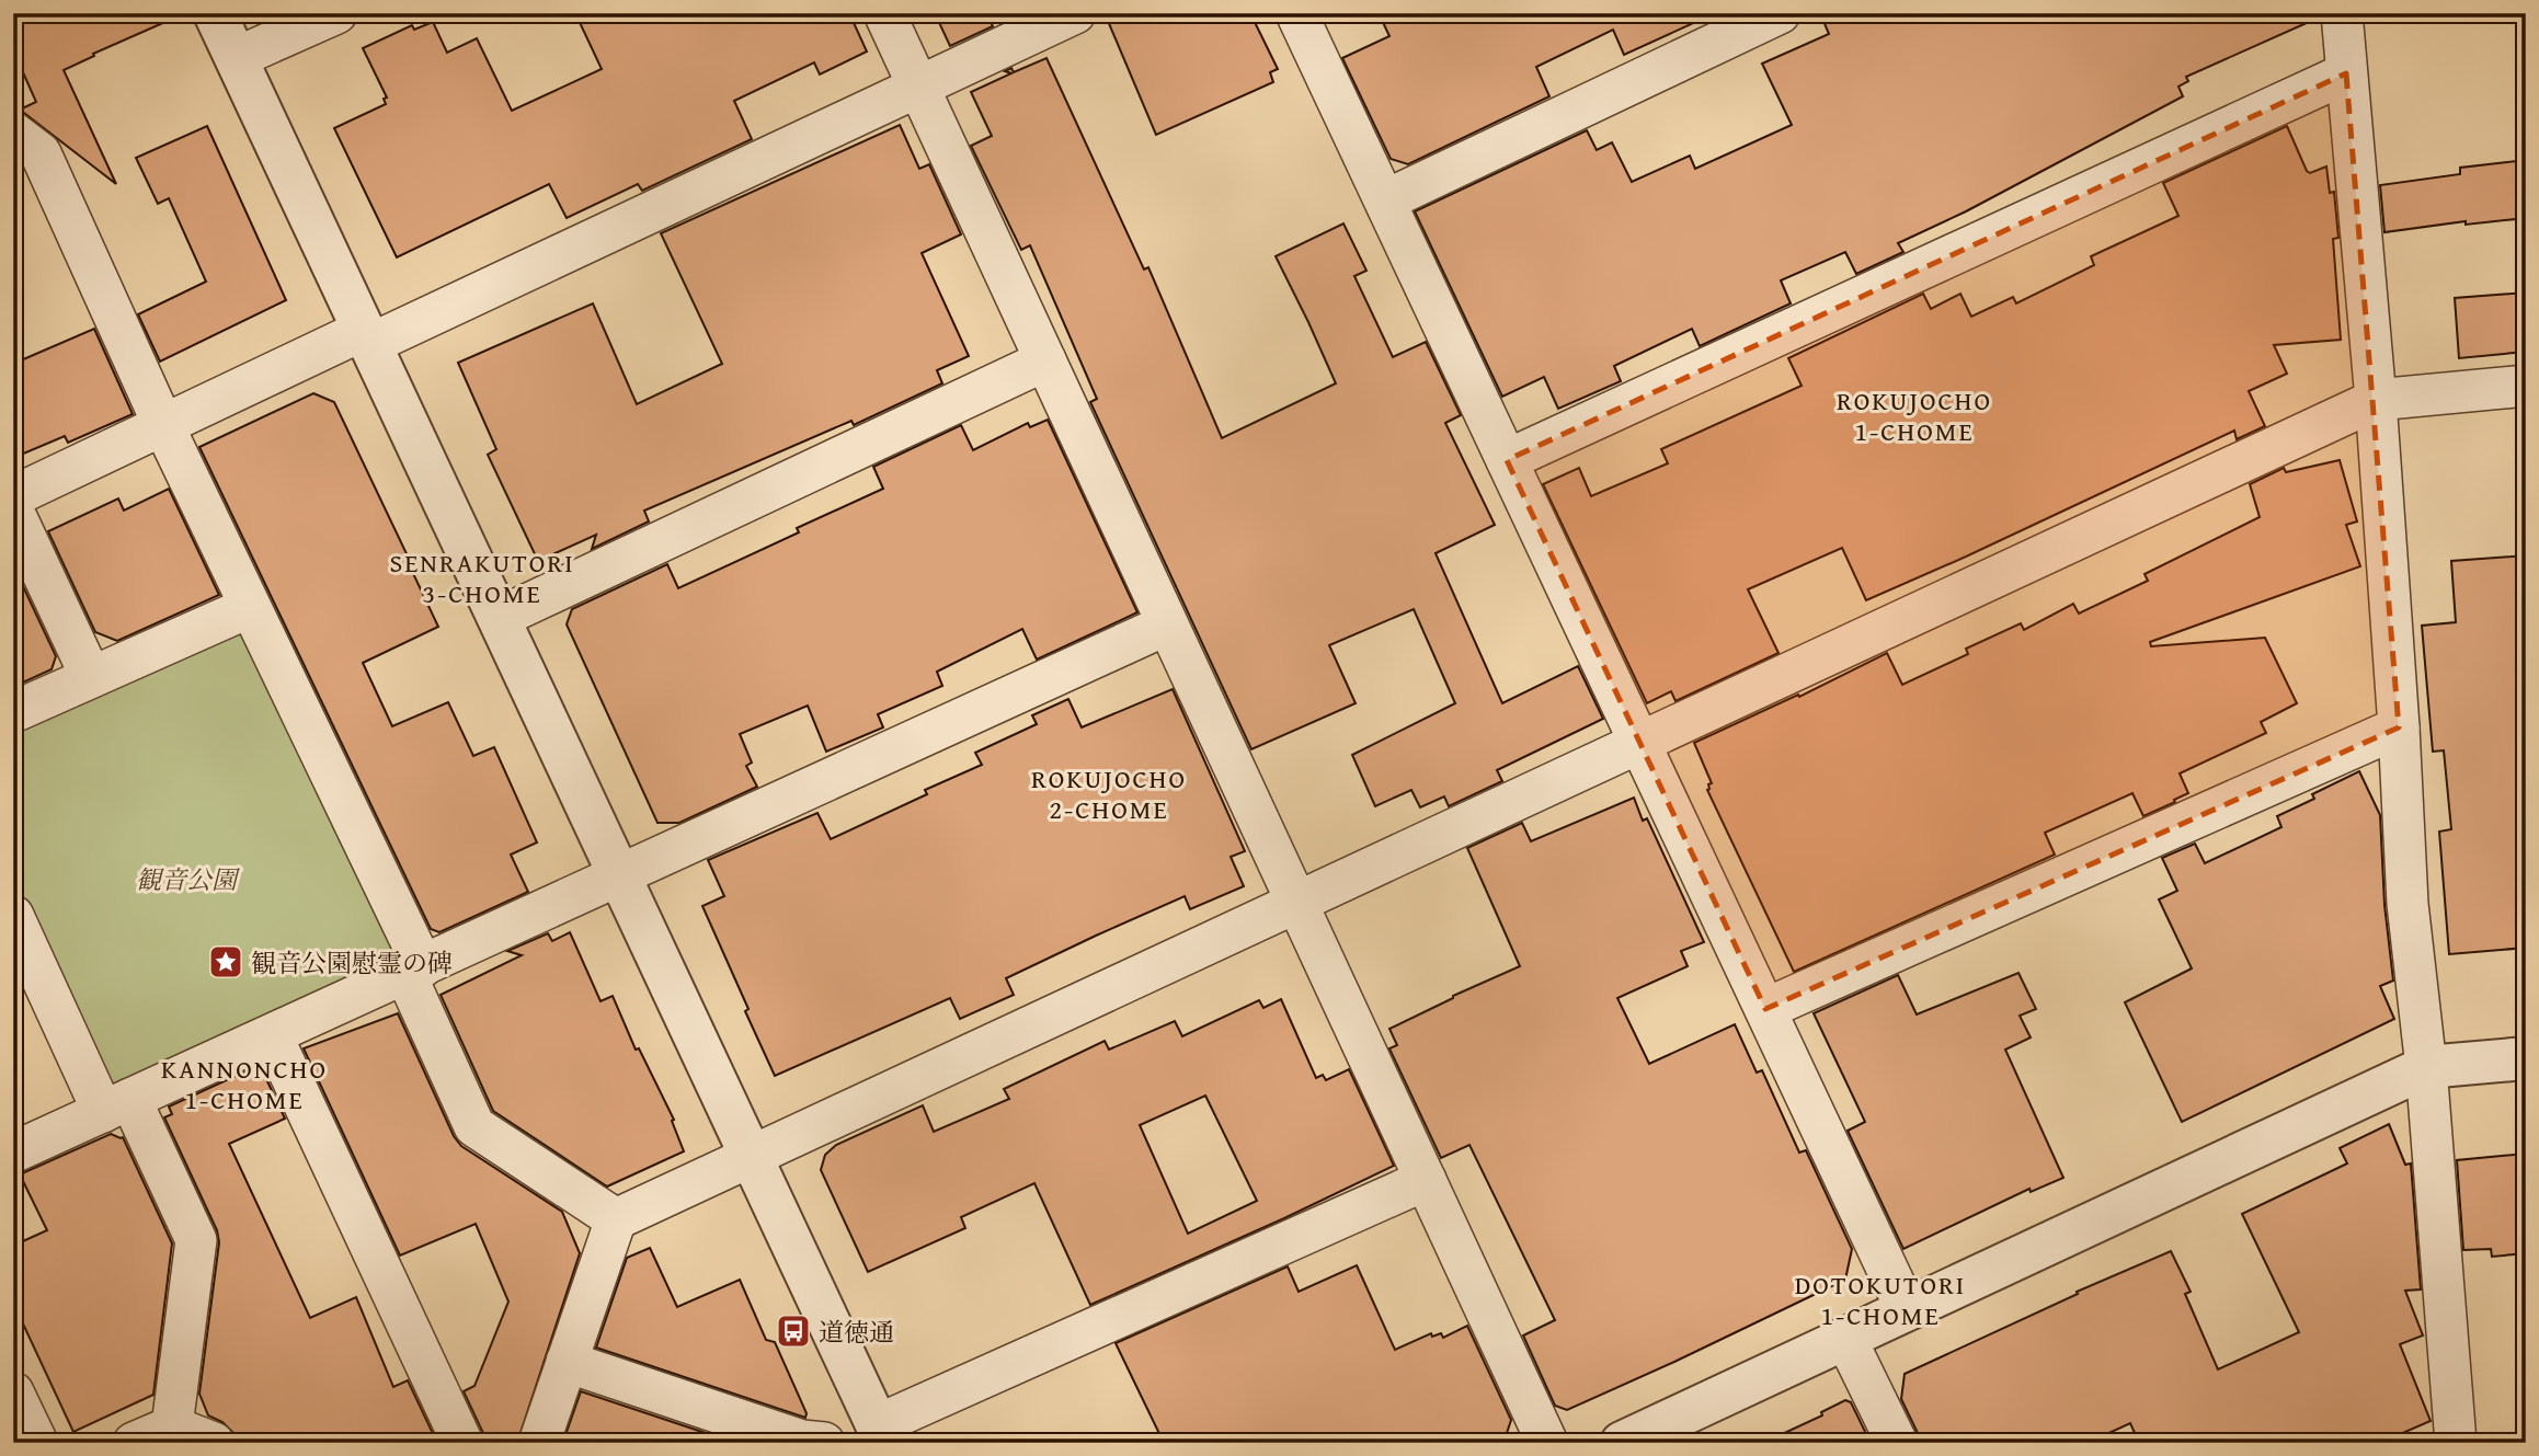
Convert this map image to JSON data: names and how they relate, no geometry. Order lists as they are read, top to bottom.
{
  "districts": [
    "ROKUJOCHO 1-CHOME",
    "SENRAKUTORI 3-CHOME",
    "ROKUJOCHO 2-CHOME",
    "KANNONCHO 1-CHOME",
    "DOTOKUTORI 1-CHOME"
  ],
  "parks": ["観音公園"],
  "places": {
    "place": ["観音公園慰霊の碑"],
    "bus stop": ["道徳通"]
  }
}
